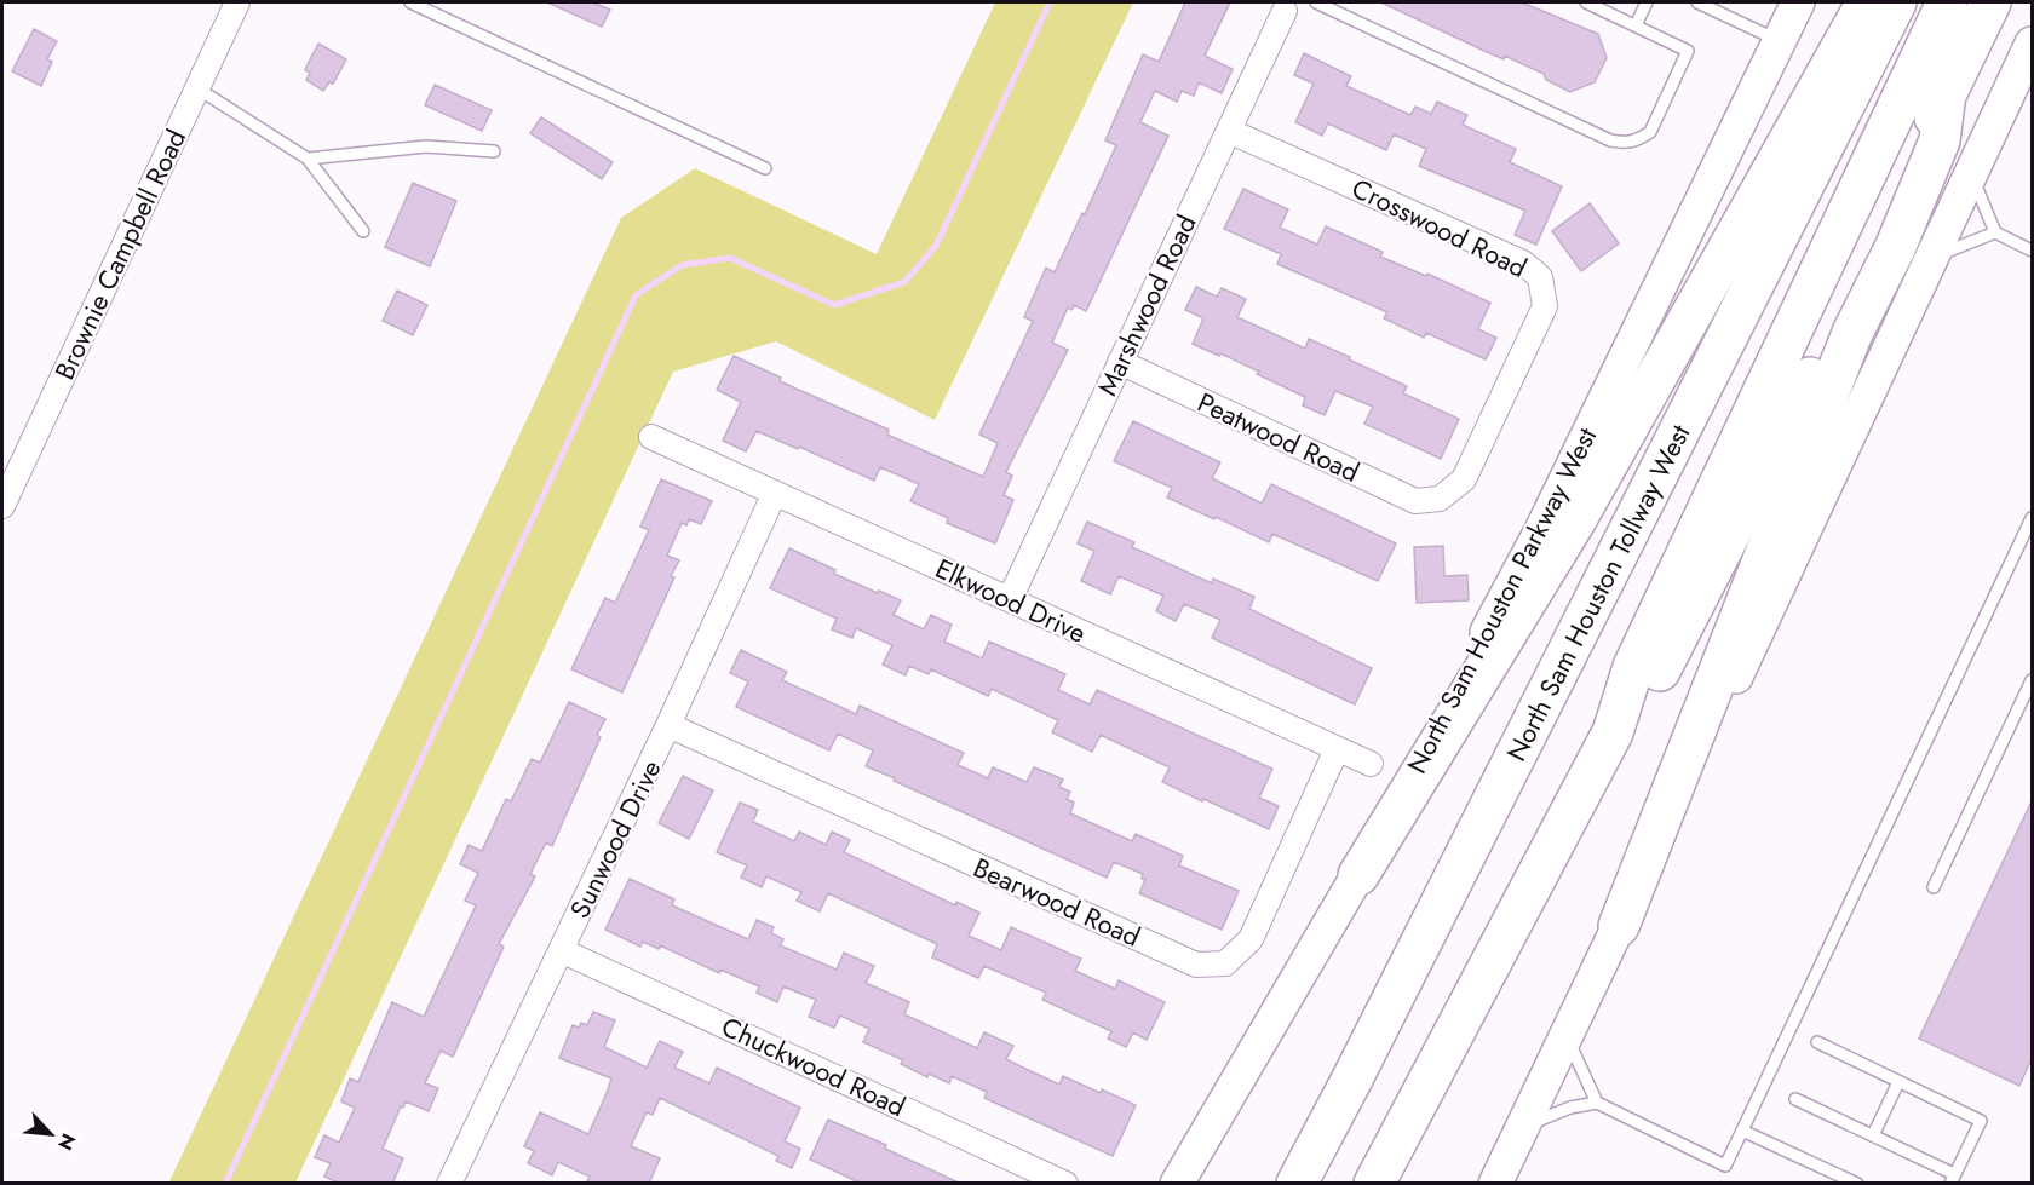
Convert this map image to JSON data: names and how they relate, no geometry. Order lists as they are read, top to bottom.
{
  "streets": {
    "highway": ["North Sam Houston Tollway West"],
    "main road": ["North Sam Houston Parkway West"],
    "street": [
      "Crosswood Road",
      "Brownie Campbell Road",
      "Marshwood Road",
      "Peatwood Road",
      "Elkwood Drive",
      "Sunwood Drive",
      "Bearwood Road",
      "Chuckwood Road"
    ]
  },
  "crossings": [
    ["Crosswood Road", "Marshwood Road"],
    ["Crosswood Road", "Peatwood Road"],
    ["Marshwood Road", "Peatwood Road"],
    ["Marshwood Road", "Elkwood Drive"],
    ["Elkwood Drive", "Sunwood Drive"],
    ["Elkwood Drive", "Bearwood Road"],
    ["Sunwood Drive", "Bearwood Road"],
    ["Sunwood Drive", "Chuckwood Road"]
  ],
  "north": "bottom right"
}
